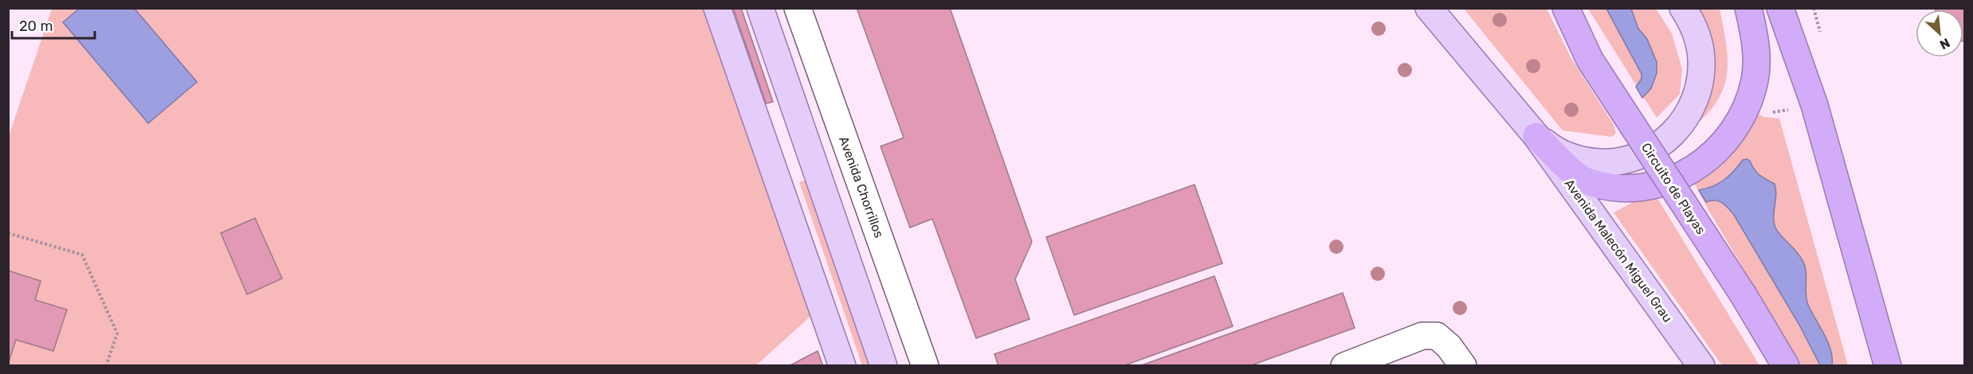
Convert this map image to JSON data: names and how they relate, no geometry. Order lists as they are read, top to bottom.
{
  "streets": {
    "highway": ["Circuito de Playas"],
    "main road": ["Avenida Malecón Miguel Grau"],
    "street": ["Avenida Chorrillos"]
  },
  "scale_bar": "20 m",
  "north": "bottom right"
}
